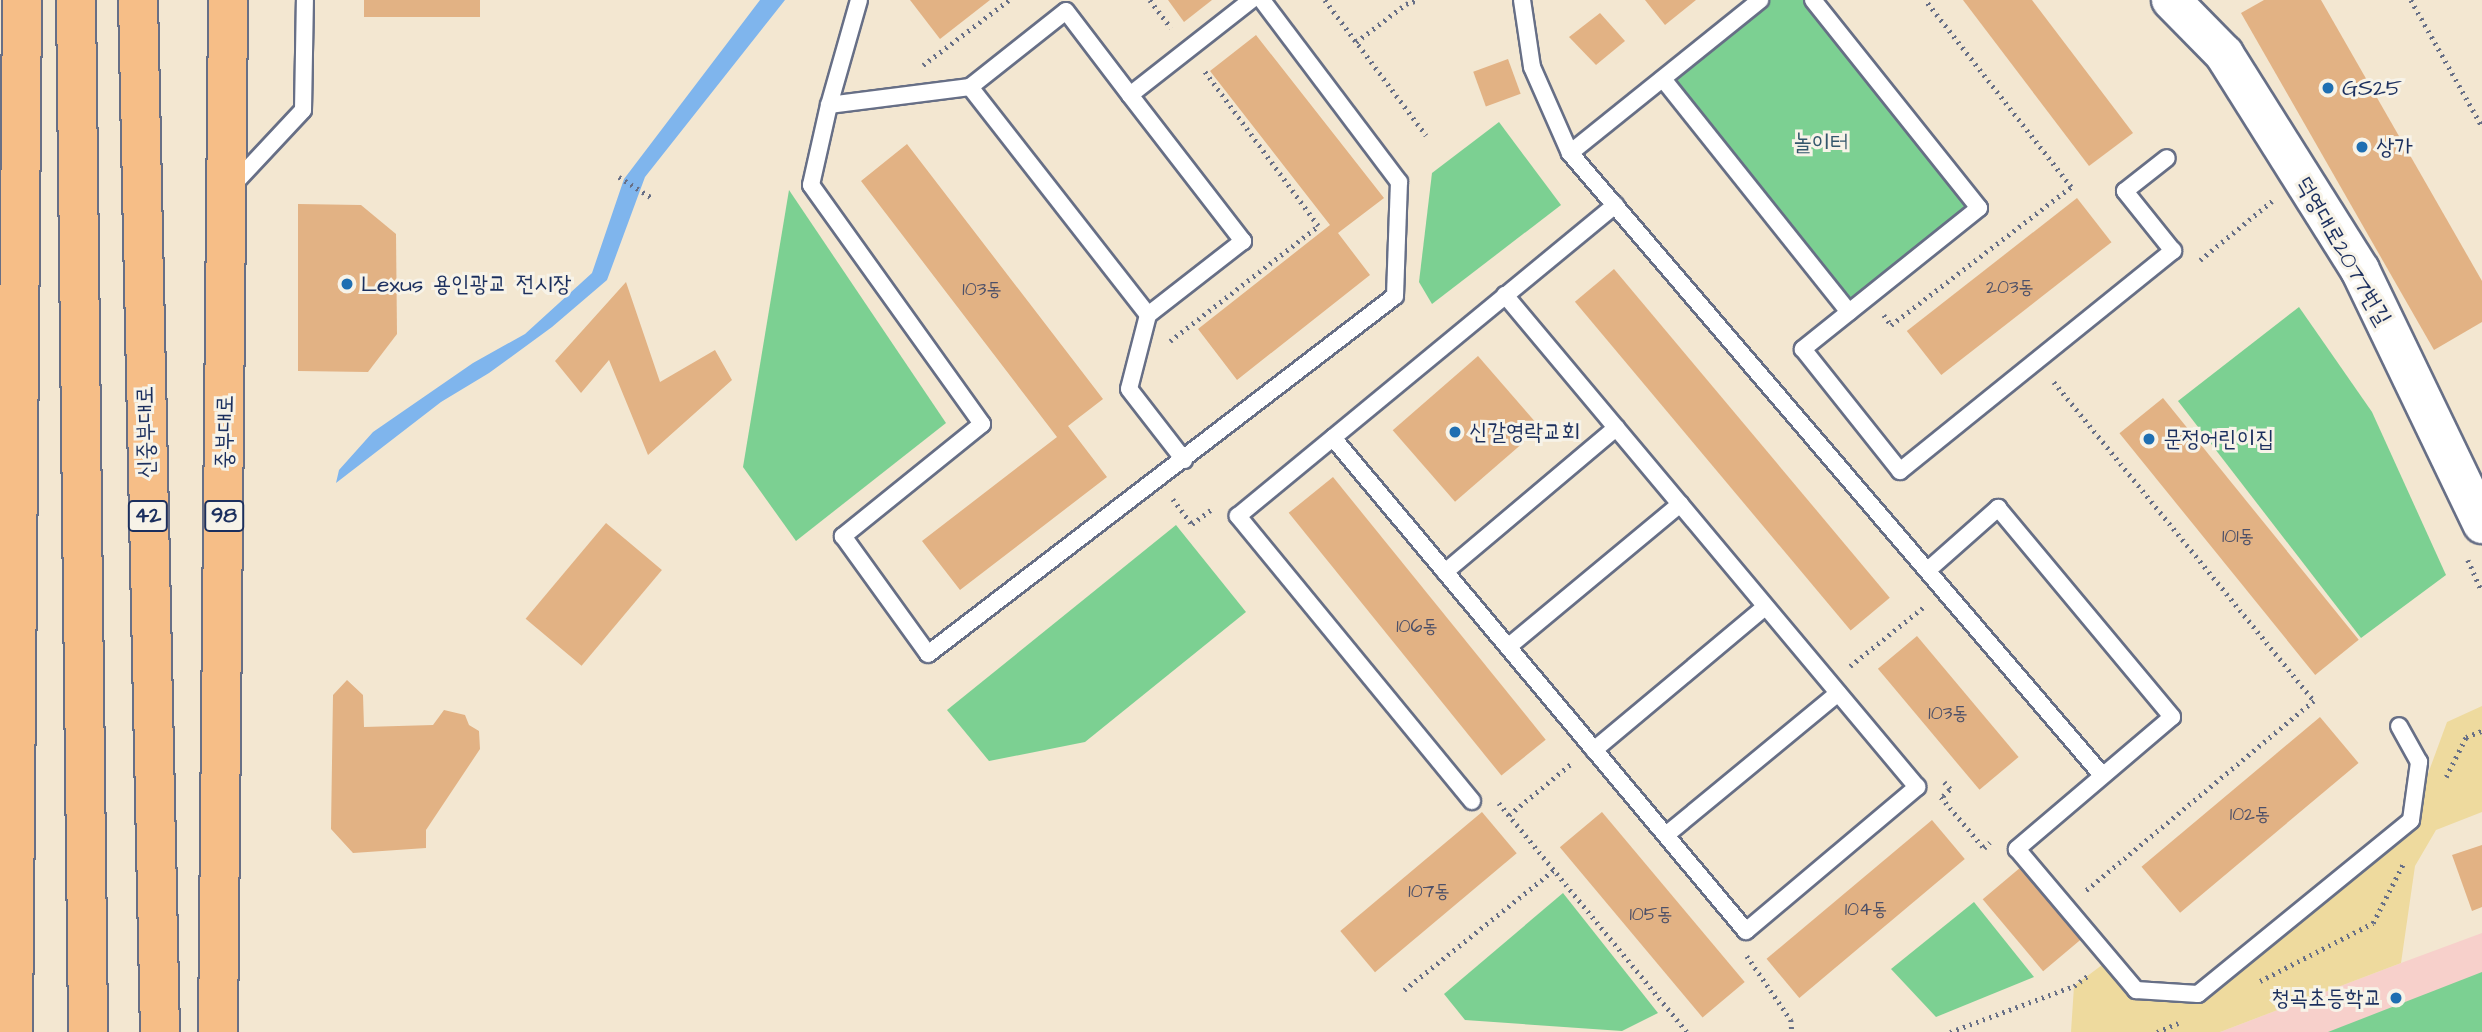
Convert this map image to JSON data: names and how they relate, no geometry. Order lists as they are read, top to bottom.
{
  "streets": {
    "main road": [
      "신중부대로",
      "중부대로",
      "42",
      "98"
    ],
    "street": ["덕영대로2077번길"]
  },
  "parks": ["놀이터"],
  "places": [
    "GS25",
    "상가",
    "Lexus 용인광교 전시장",
    "신갈영락교회",
    "문정어린이집",
    "청곡초등학교"
  ],
  "house_numbers": [
    "203동",
    "103동",
    "101동",
    "106동",
    "103동",
    "102동",
    "107동",
    "104동",
    "105동"
  ]
}
